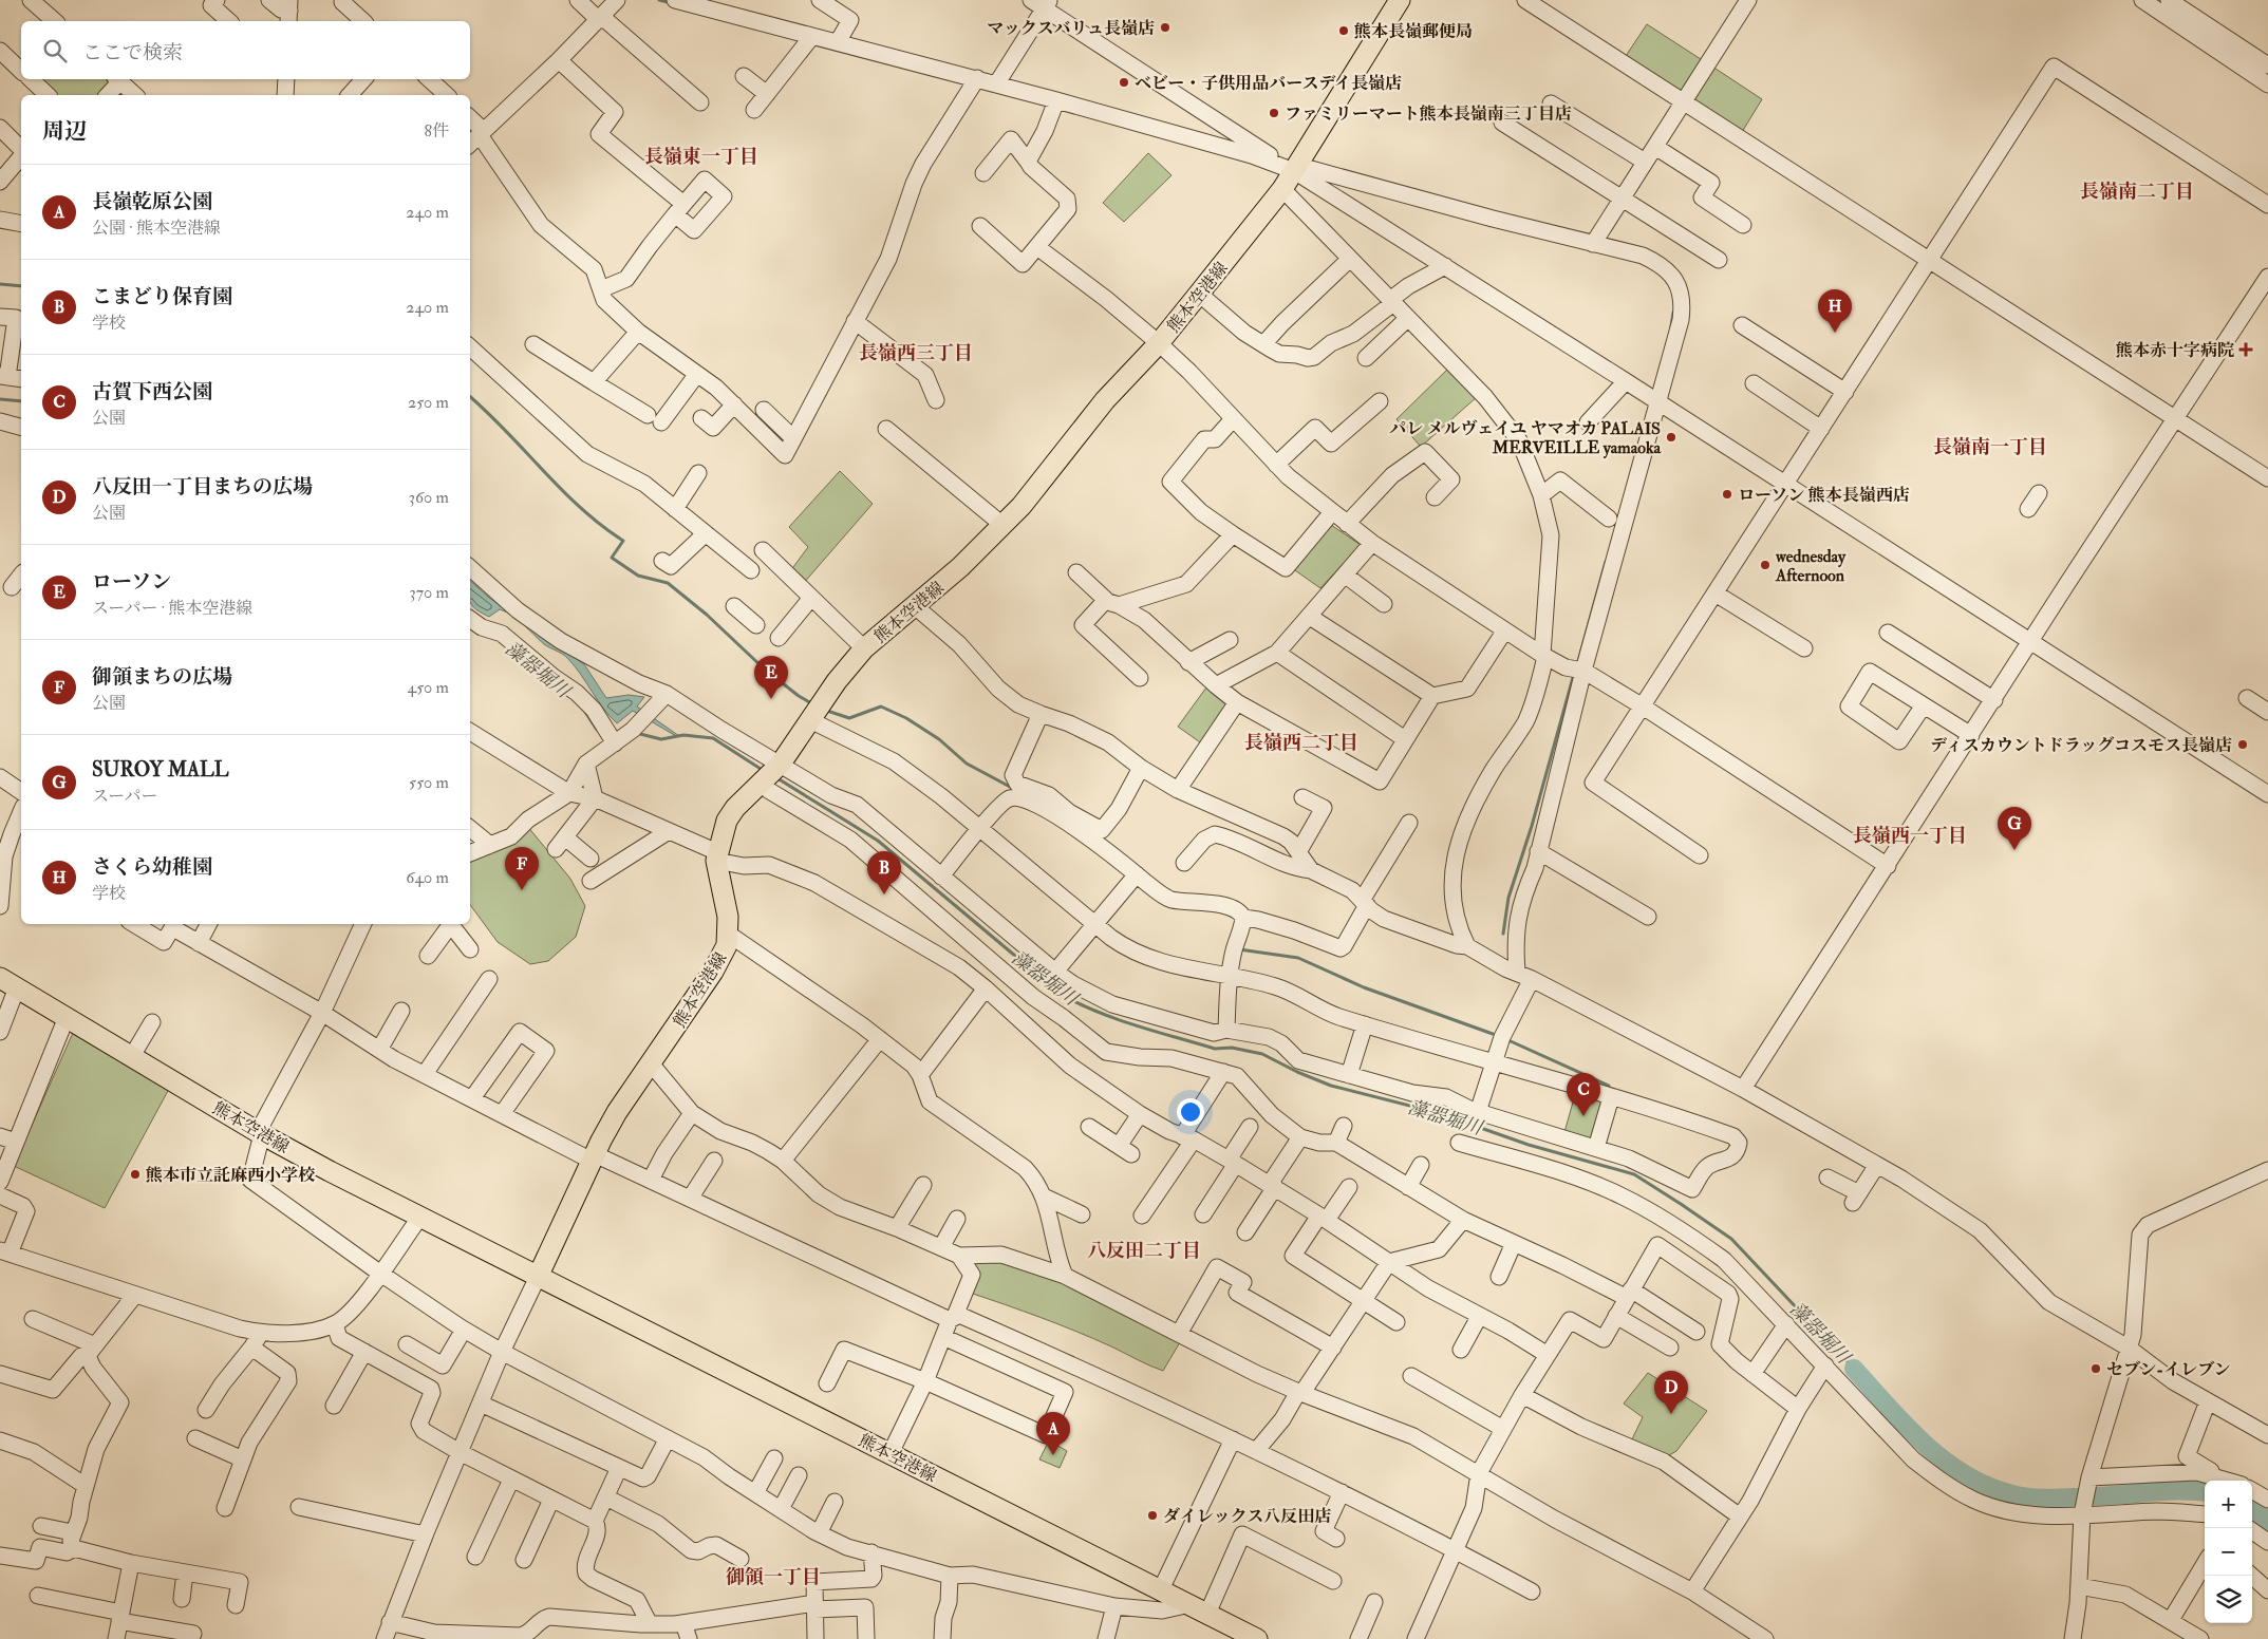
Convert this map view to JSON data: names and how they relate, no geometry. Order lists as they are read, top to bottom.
{
  "streets": {
    "main road": ["熊本空港線"]
  },
  "districts": [
    "長嶺東一丁目",
    "長嶺南二丁目",
    "長嶺西三丁目",
    "長嶺南一丁目",
    "長嶺西二丁目",
    "長嶺西一丁目",
    "八反田二丁目",
    "御領一丁目"
  ],
  "water": ["藻器堀川"],
  "places": {
    "other": [
      "マックスバリュ長嶺店",
      "熊本長嶺郵便局",
      "ベビー・子供用品バースデイ長嶺店",
      "ファミリーマート熊本長嶺南三丁目店",
      "パレ メルヴェイユ ヤマオカ PALAIS MERVEILLE yamaoka",
      "ローソン 熊本長嶺西店",
      "wednesday Afternoon",
      "ディスカウントドラッグコスモス長嶺店",
      "熊本市立託麻西小学校",
      "セブン-イレブン",
      "ダイレックス八反田店"
    ],
    "health": ["熊本赤十字病院"]
  },
  "page": {
    "search": "ここで検索",
    "heading": ["周辺", "8件"],
    "list": [
      {
        "mark": "A",
        "name": "長嶺乾原公園",
        "note": "公園 · 熊本空港線",
        "value": "240 m"
      },
      {
        "mark": "B",
        "name": "こまどり保育園",
        "note": "学校",
        "value": "240 m"
      },
      {
        "mark": "C",
        "name": "古賀下西公園",
        "note": "公園",
        "value": "250 m"
      },
      {
        "mark": "D",
        "name": "八反田一丁目まちの広場",
        "note": "公園",
        "value": "360 m"
      },
      {
        "mark": "E",
        "name": "ローソン",
        "note": "スーパー · 熊本空港線",
        "value": "370 m"
      },
      {
        "mark": "F",
        "name": "御領まちの広場",
        "note": "公園",
        "value": "450 m"
      },
      {
        "mark": "G",
        "name": "SUROY MALL",
        "note": "スーパー",
        "value": "550 m"
      },
      {
        "mark": "H",
        "name": "さくら幼稚園",
        "note": "学校",
        "value": "640 m"
      }
    ],
    "pins": [
      "H",
      "E",
      "G",
      "F",
      "B",
      "C",
      "D",
      "A"
    ],
    "map_buttons": ["+", "−"]
  }
}
